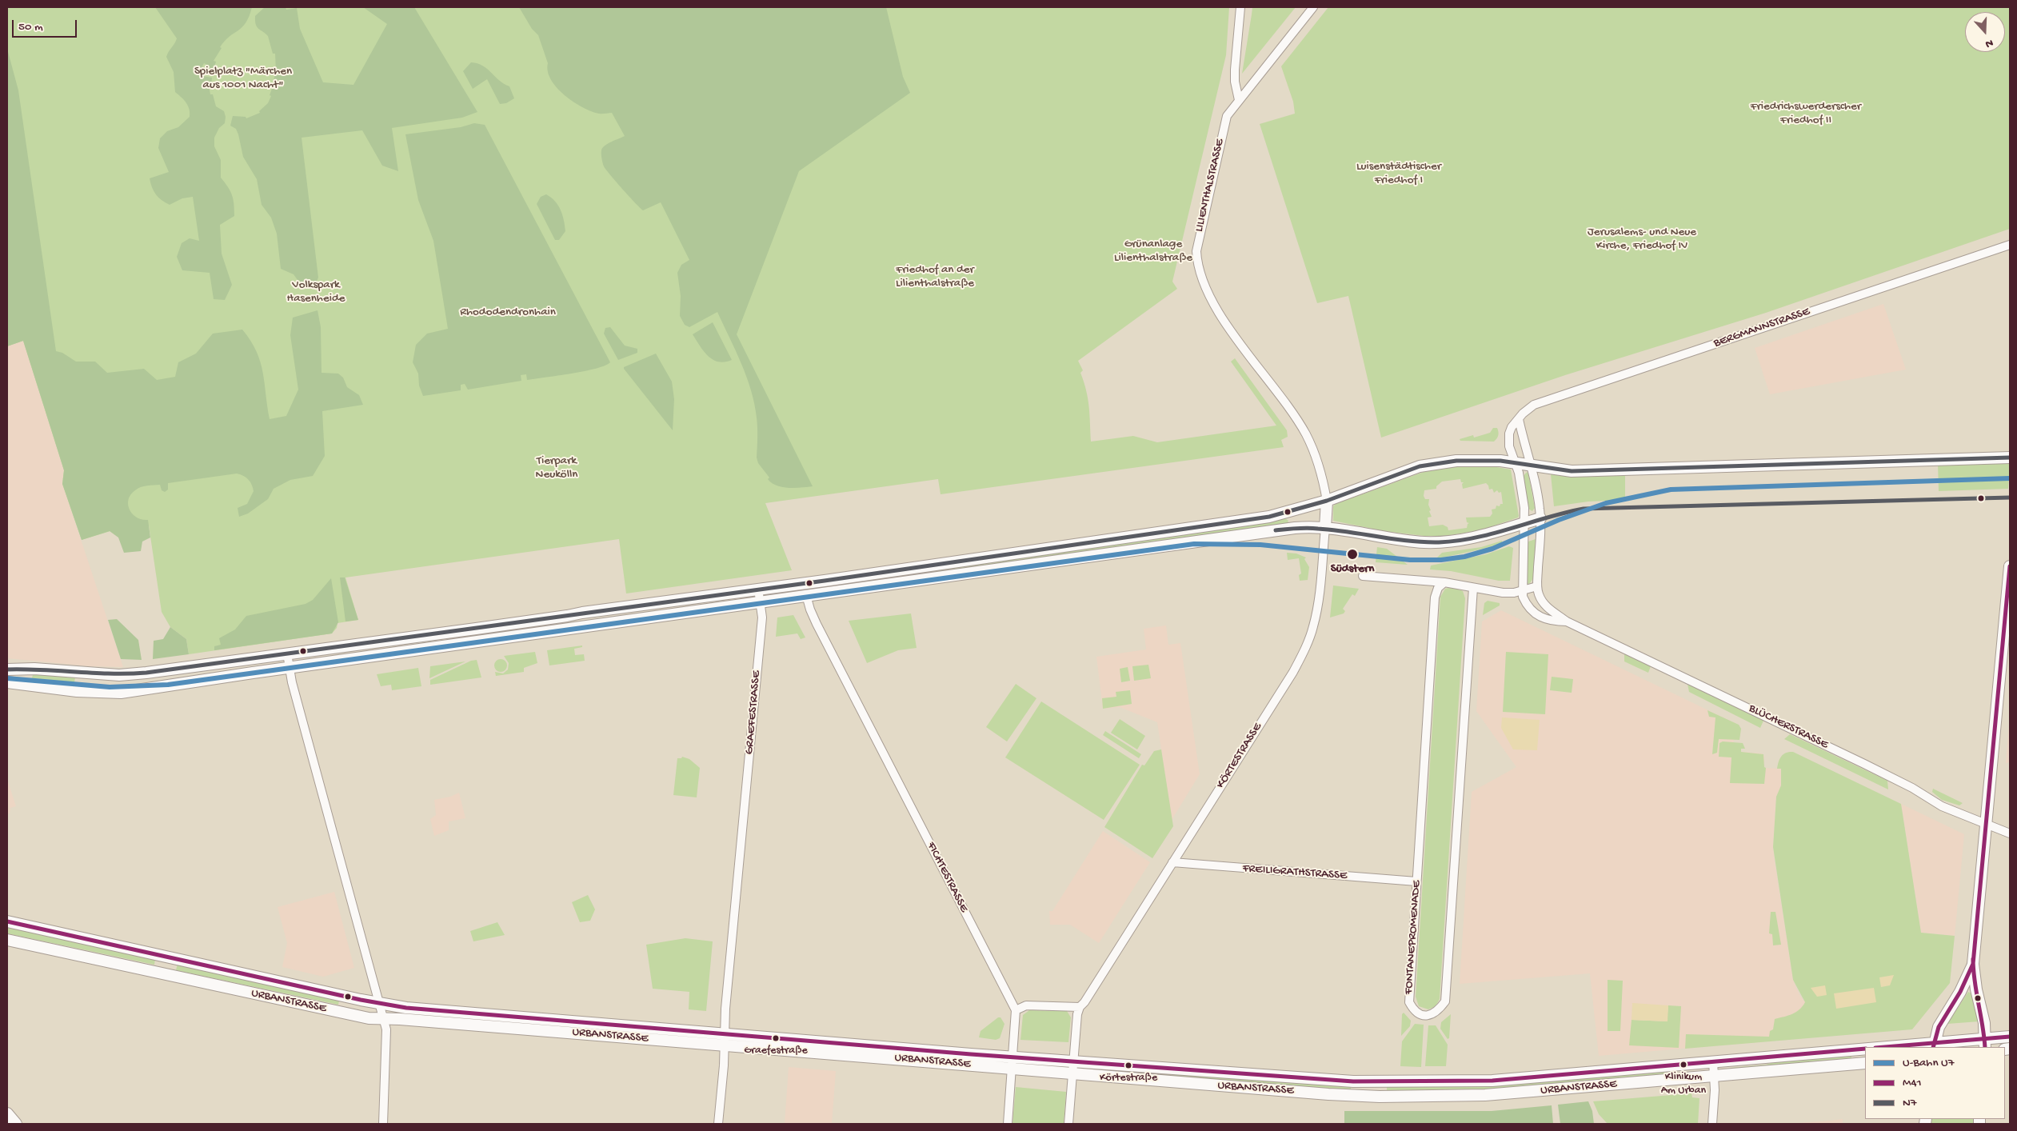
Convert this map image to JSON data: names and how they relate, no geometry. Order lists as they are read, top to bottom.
{
  "streets": {
    "main road": ["URBANSTRASSE"],
    "street": [
      "LILIENTHALSTRASSE",
      "BERGMANNSTRASSE",
      "GRAEFESTRASSE",
      "BLÜCHERSTRASSE",
      "KÖRTESTRASSE",
      "FREILIGRATHSTRASSE",
      "FICHTESTRASSE",
      "FONTANEPROMENADE"
    ]
  },
  "crossings": [
    ["GRAEFESTRASSE", "URBANSTRASSE"],
    ["KÖRTESTRASSE", "FREILIGRATHSTRASSE"],
    ["FREILIGRATHSTRASSE", "FONTANEPROMENADE"]
  ],
  "parks": [
    "Spielplatz \"Märchen aus 1001 Nacht\"",
    "Friedrichswerderscher Friedhof II",
    "Luisenstädtischer Friedhof I",
    "Jerusalems- und Neue Kirche, Friedhof IV",
    "Grünanlage Lilienthalstraße",
    "Friedhof an der Lilienthalstraße",
    "Volkspark Hasenheide",
    "Rhododendronhain",
    "Tierpark Neukölln"
  ],
  "places": [
    "Südstern",
    "Graefestraße",
    "Klinikum Am Urban",
    "Körtestraße"
  ],
  "lines": ["transit line N7", "metro line U7", "transit line M41"],
  "legend": ["U-Bahn U7", "M41", "N7"],
  "scale_bar": "50 m",
  "north": "bottom"
}
